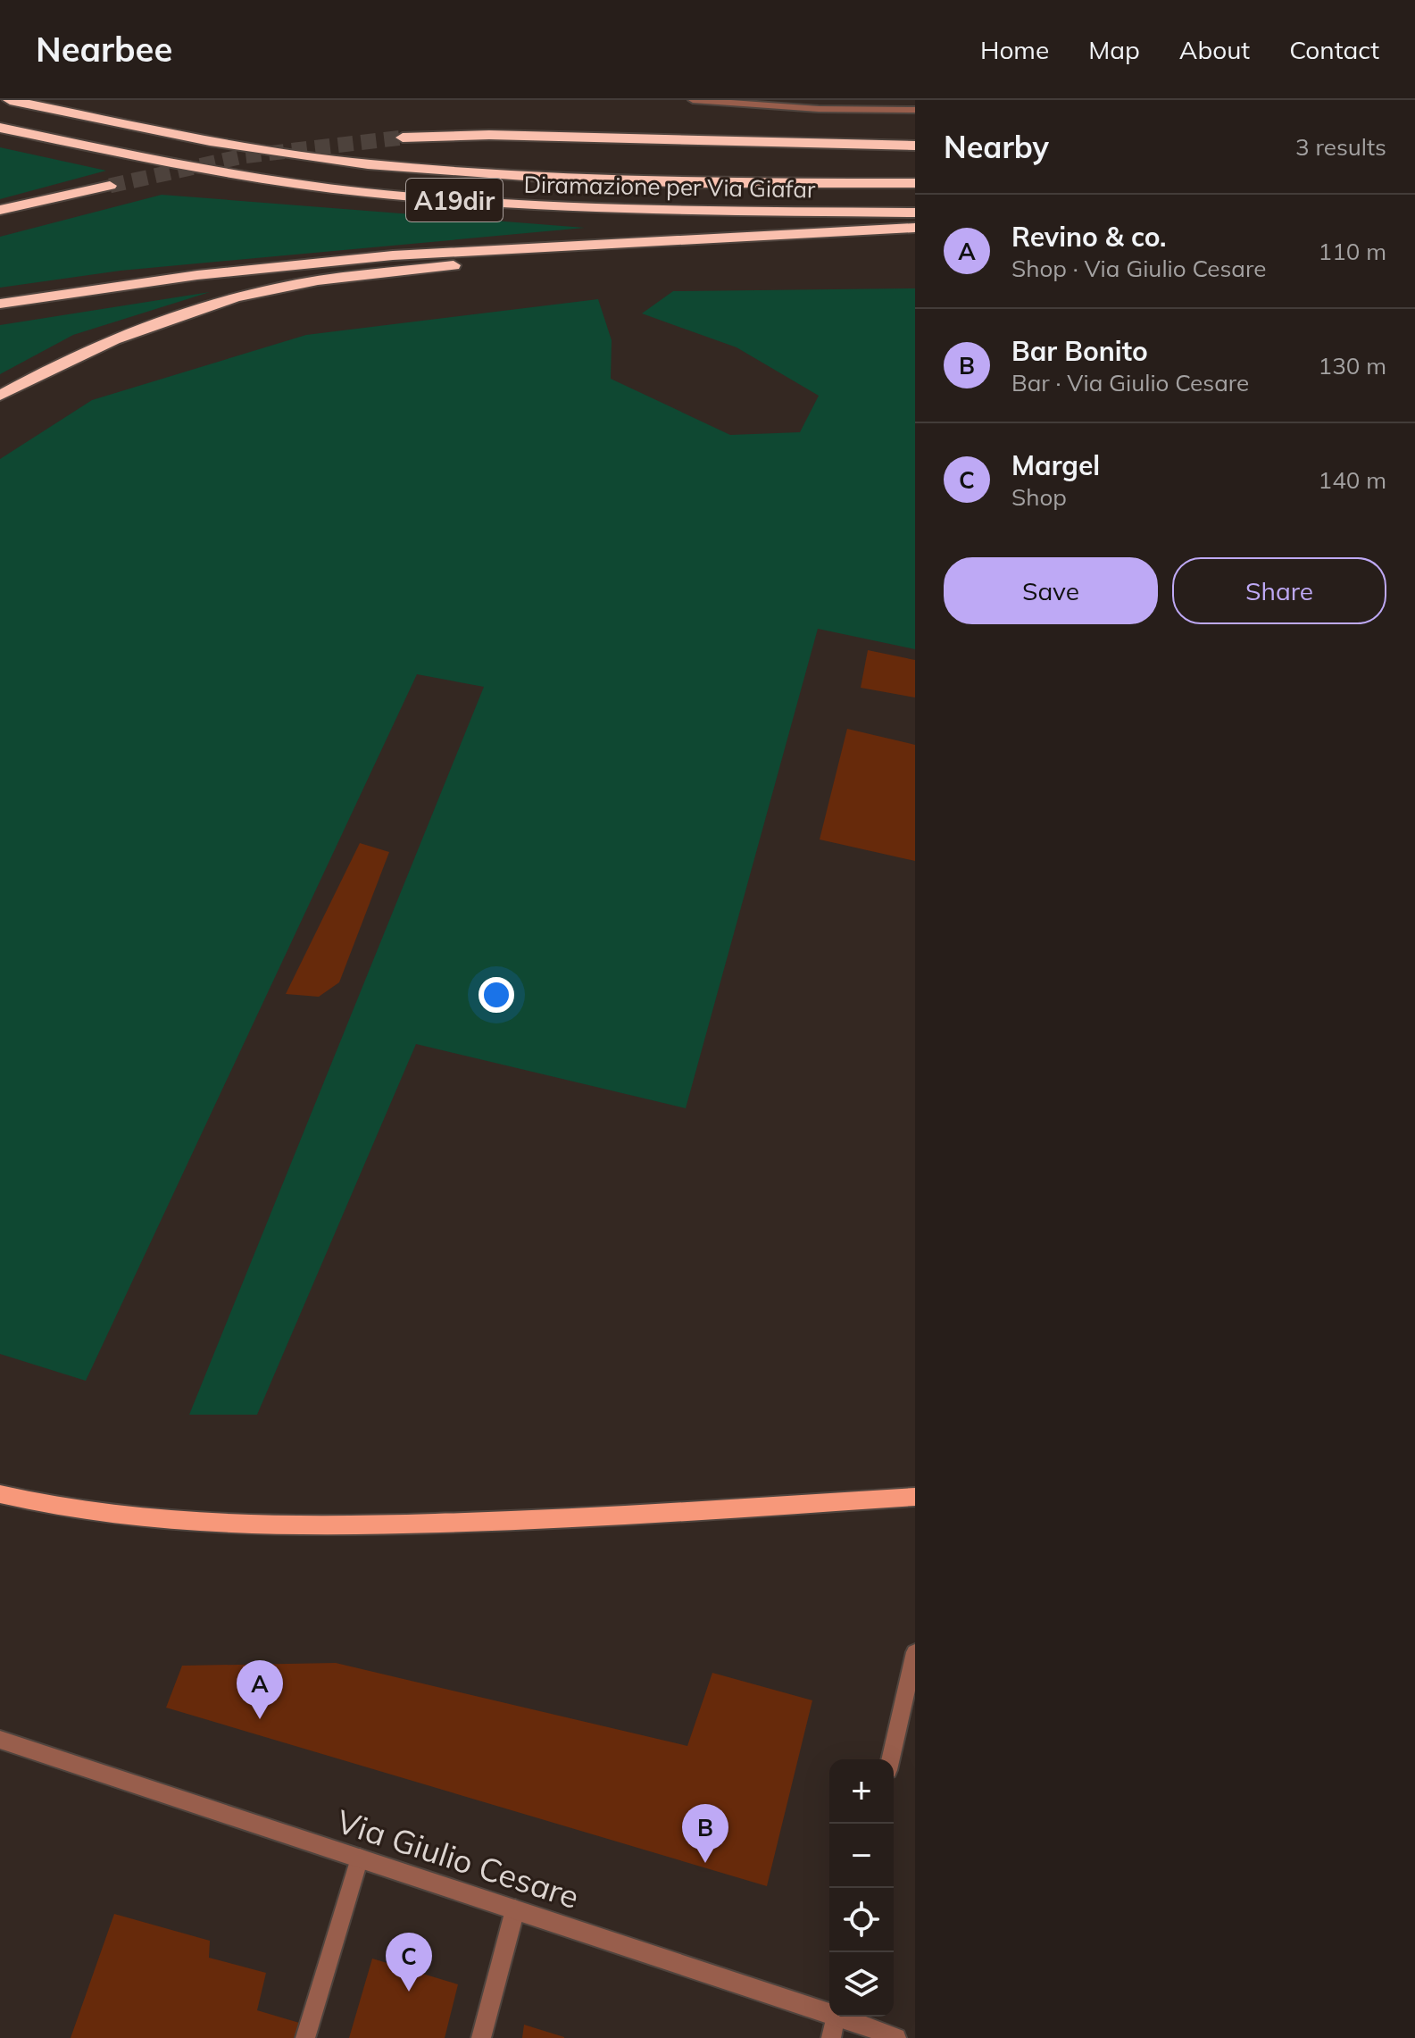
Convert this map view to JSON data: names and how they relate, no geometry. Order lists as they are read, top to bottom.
{
  "streets": {
    "highway": ["Diramazione per Via Giafar", "A19dir"],
    "street": ["Via Giulio Cesare"]
  },
  "page": {
    "header": "Nearbee",
    "nav": [
      "Home",
      "Map",
      "About",
      "Contact"
    ],
    "heading": ["Nearby", "3 results"],
    "list": [
      {
        "mark": "A",
        "name": "Revino & co.",
        "note": "Shop · Via Giulio Cesare",
        "value": "110 m"
      },
      {
        "mark": "B",
        "name": "Bar Bonito",
        "note": "Bar · Via Giulio Cesare",
        "value": "130 m"
      },
      {
        "mark": "C",
        "name": "Margel",
        "note": "Shop",
        "value": "140 m"
      }
    ],
    "buttons": ["Save", "Share"],
    "pins": ["A", "B", "C"],
    "map_buttons": ["+", "−"]
  }
}
